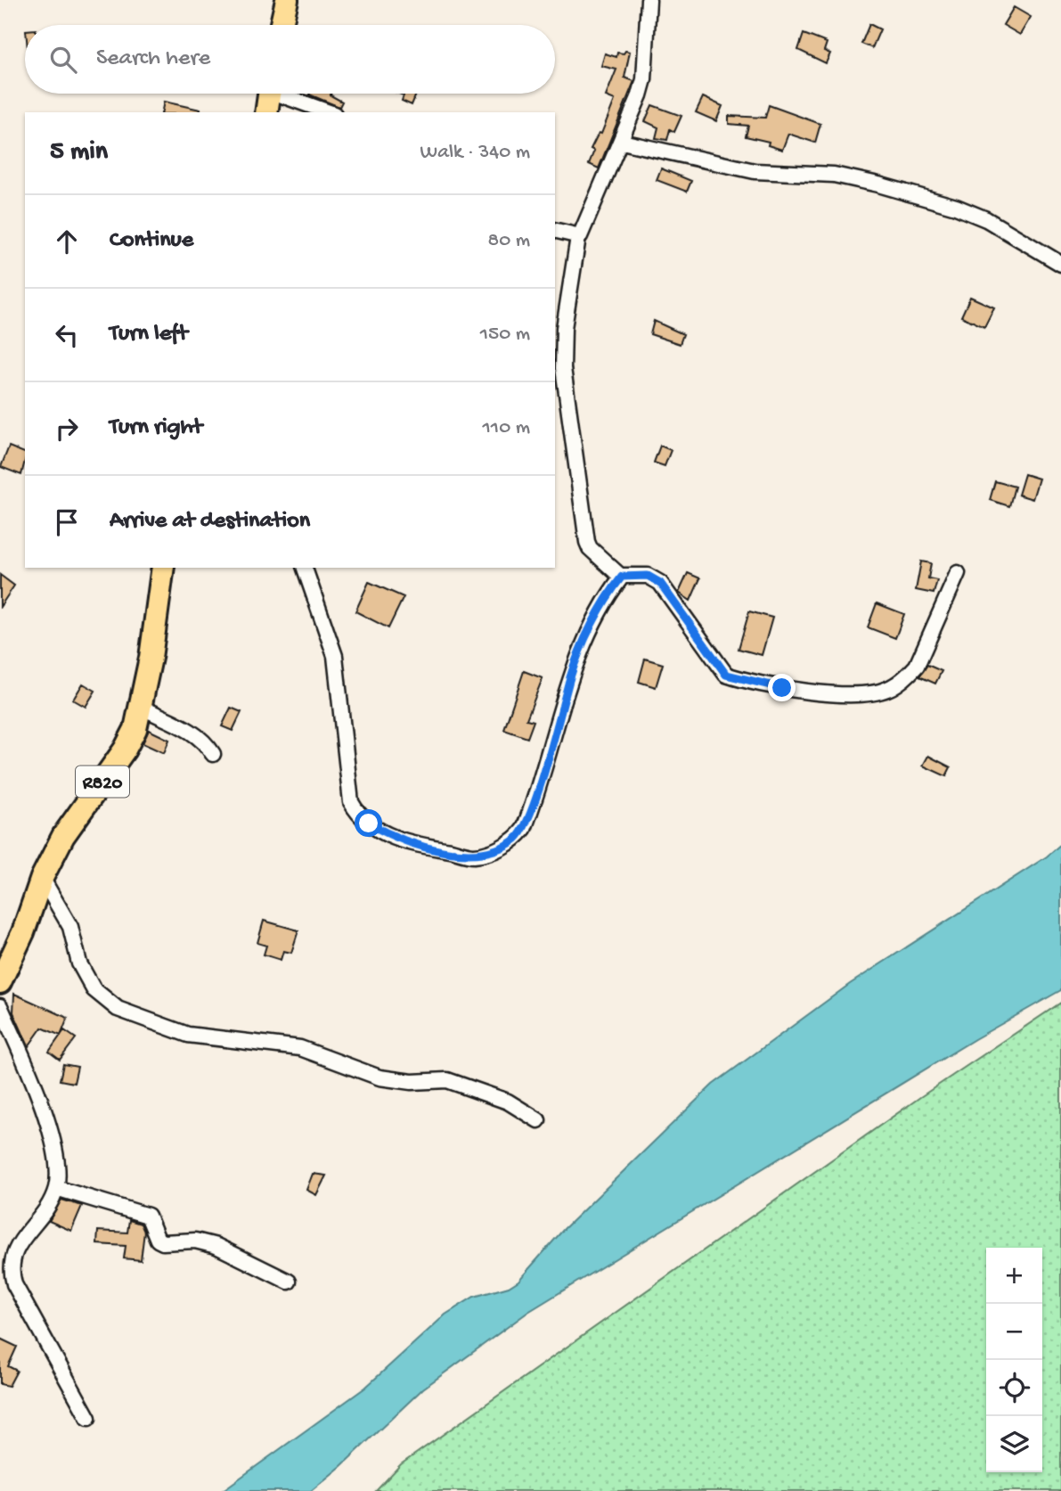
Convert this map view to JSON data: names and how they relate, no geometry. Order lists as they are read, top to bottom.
{
  "streets": {
    "main road": ["R820"]
  },
  "page": {
    "search": "Search here",
    "heading": ["5 min", "Walk · 340 m"],
    "list": [
      ["Continue", "80 m"],
      ["Turn left", "150 m"],
      ["Turn right", "110 m"],
      "Arrive at destination"
    ],
    "map_buttons": ["+", "−"]
  }
}
